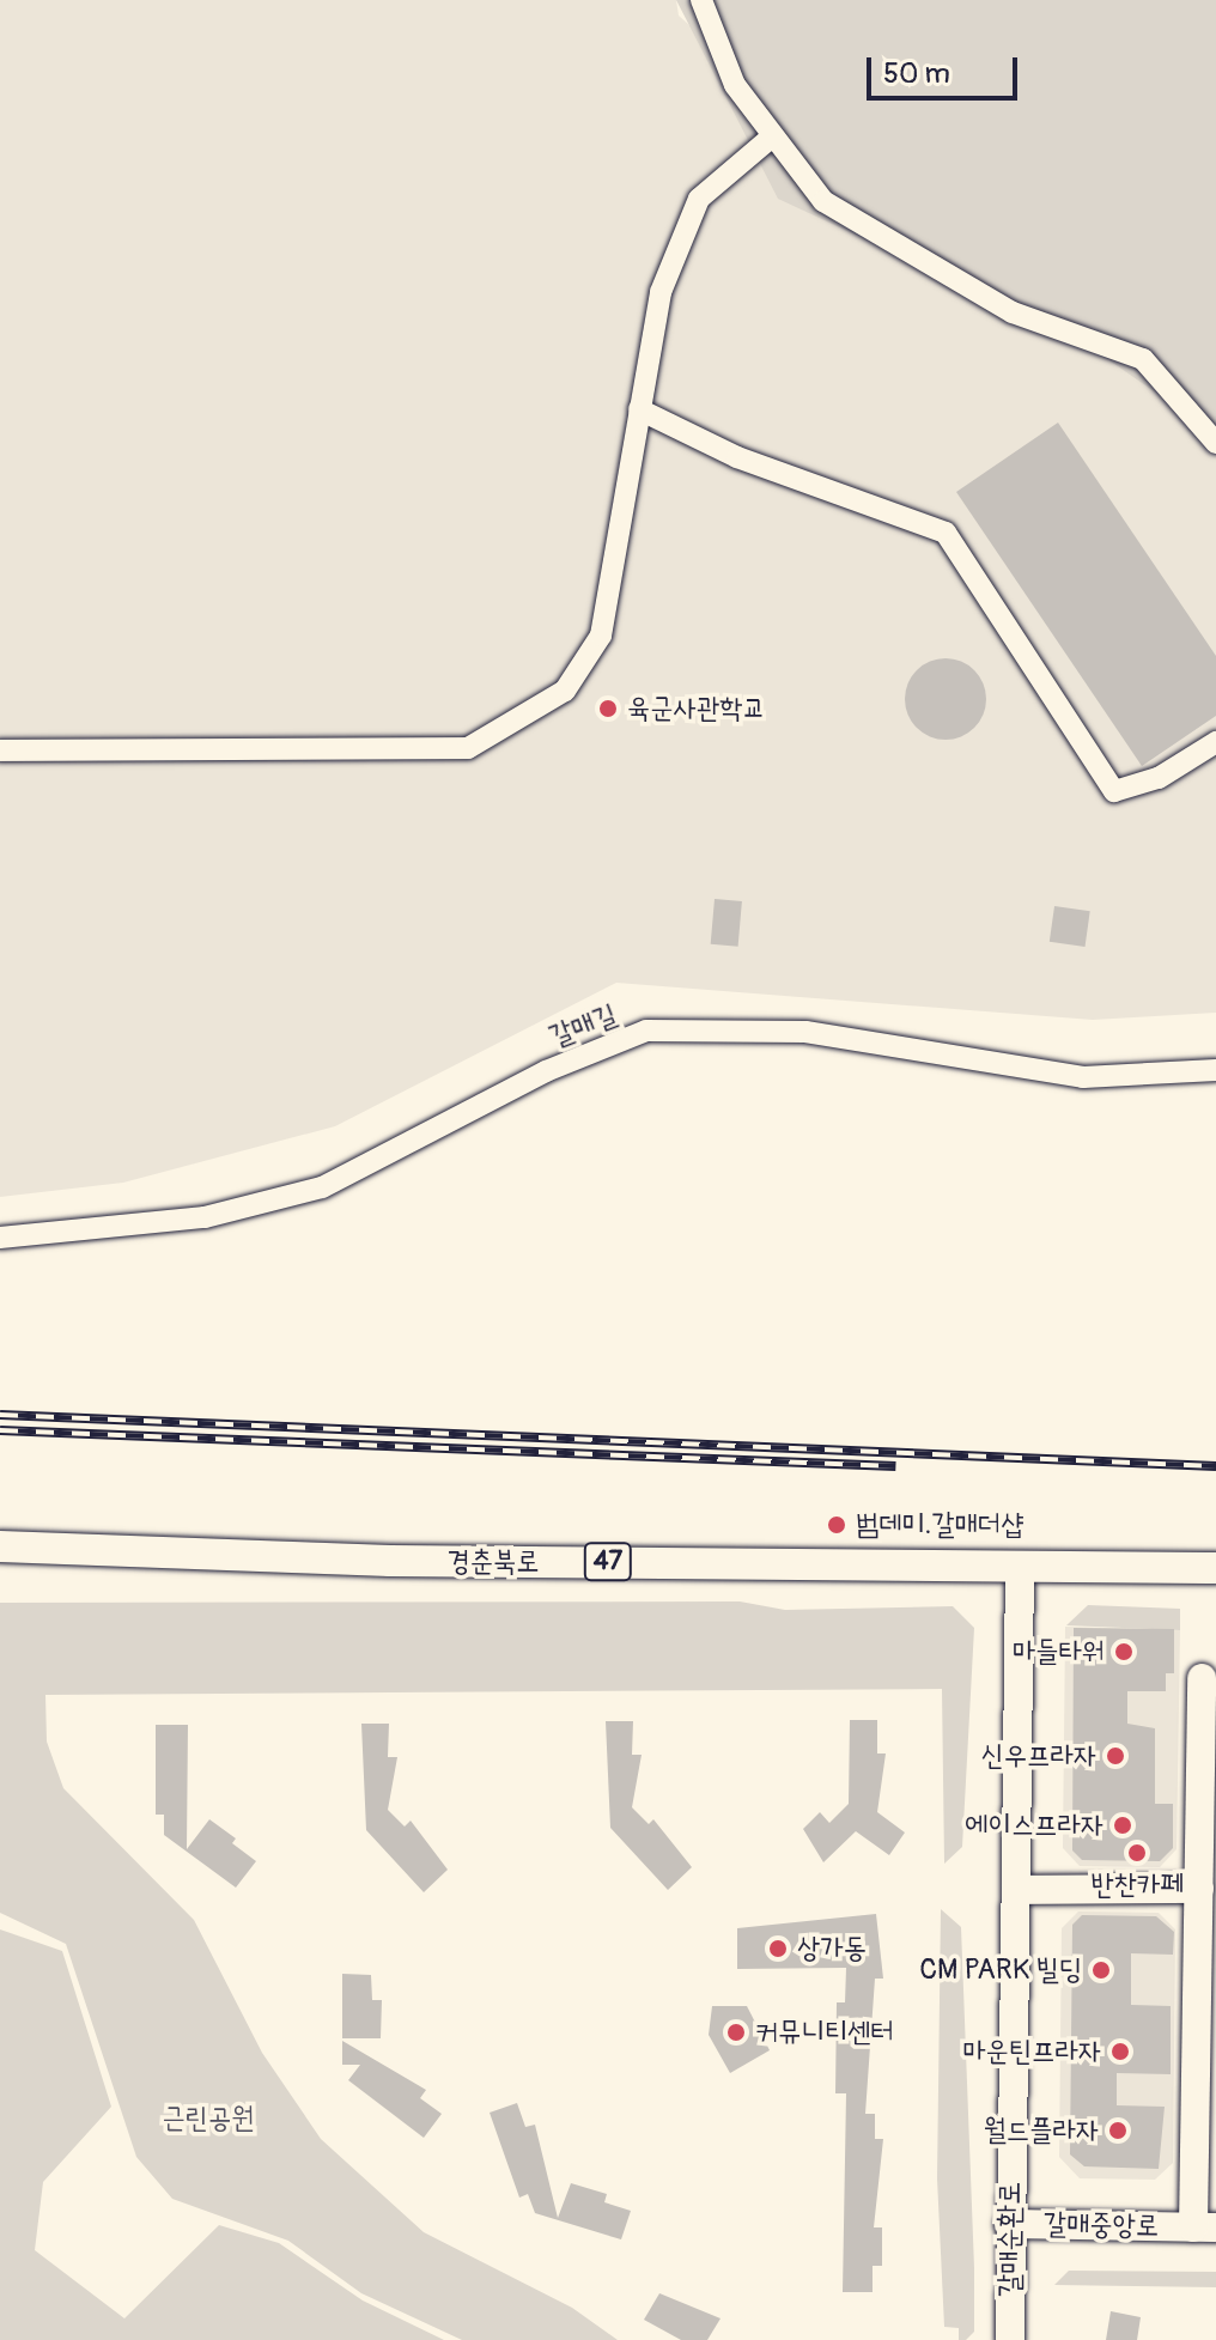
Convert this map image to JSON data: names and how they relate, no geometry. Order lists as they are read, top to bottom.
{
  "streets": {
    "main road": ["경춘북로", "47"],
    "street": ["갈매길", "갈매중앙로", "갈매순환로"]
  },
  "crossings": [
    ["경춘북로", "갈매순환로"],
    ["갈매중앙로", "갈매순환로"]
  ],
  "parks": ["근린공원"],
  "places": [
    "육군사관학교",
    "범데미.갈매더샵",
    "마들타워",
    "신우프라자",
    "에이스프라자",
    "반찬카페",
    "상가동",
    "CM PARK 빌딩",
    "커뮤니티센터",
    "마운틴프라자",
    "월드플라자"
  ],
  "scale_bar": "50 m"
}
